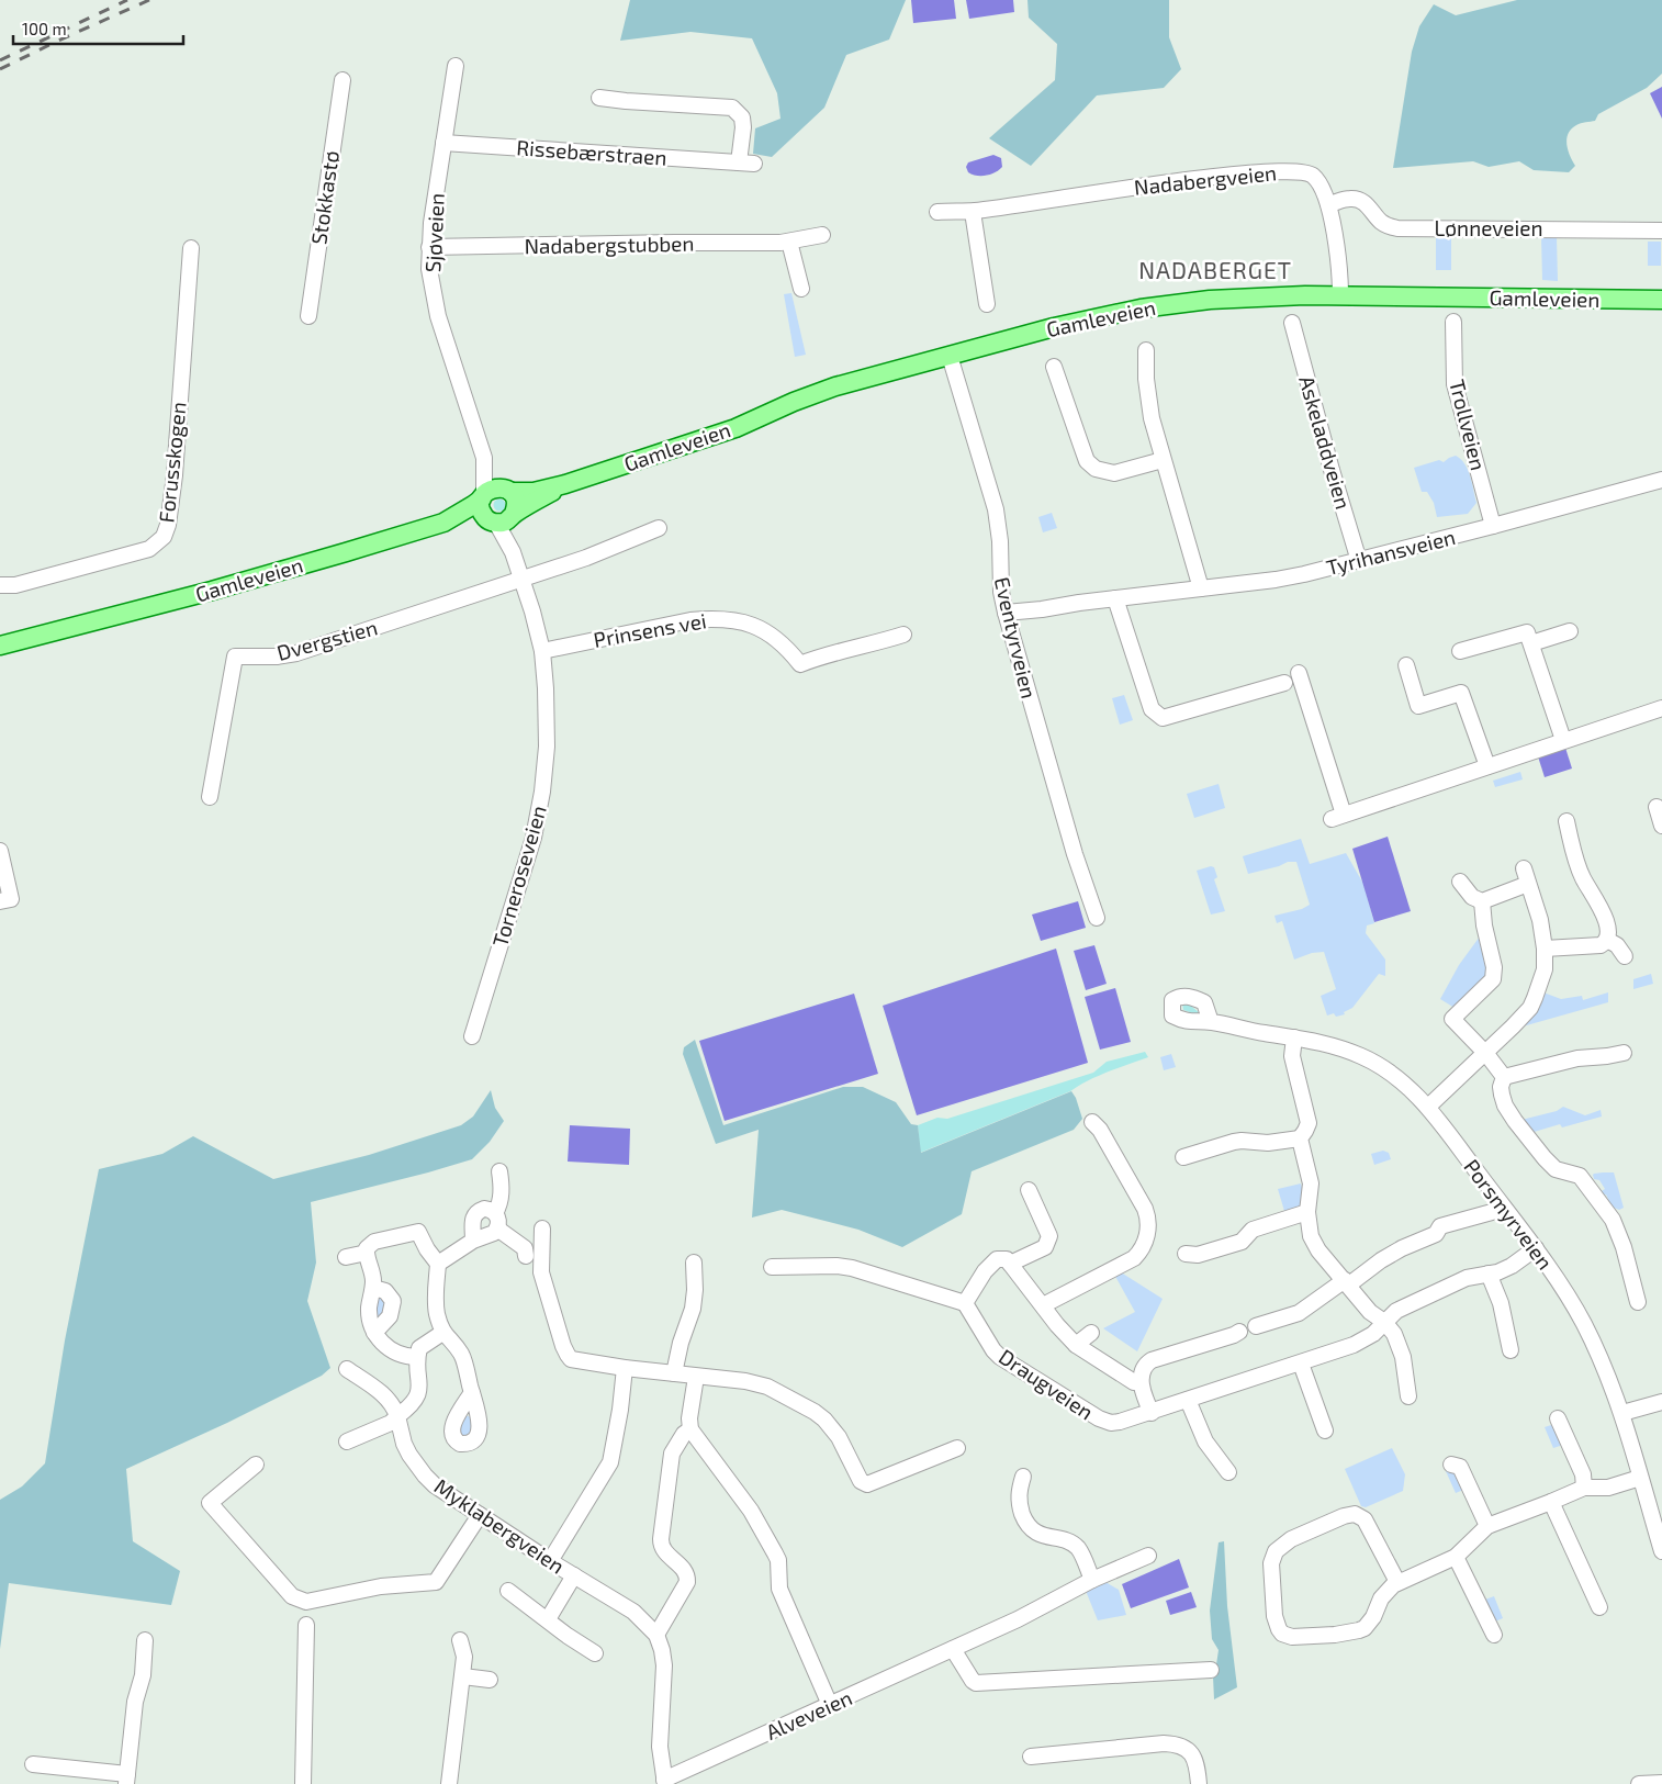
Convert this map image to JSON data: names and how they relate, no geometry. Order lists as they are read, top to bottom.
{
  "streets": {
    "main road": ["Gamleveien"],
    "street": [
      "Rissebærstraen",
      "Nadabergveien",
      "Stokkastø",
      "Lønneveien",
      "Sjøveien",
      "Nadabergstubben",
      "Trollveien",
      "Askeladdveien",
      "Forusskogen",
      "Tyrihansveien",
      "Prinsens vei",
      "Eventyrveien",
      "Dvergstien",
      "Torneroseveien",
      "Porsmyrveien",
      "Draugveien",
      "Myklabergveien",
      "Alveveien"
    ]
  },
  "crossings": [
    ["Rissebærstraen", "Sjøveien"],
    ["Nadabergveien", "Lønneveien"],
    ["Nadabergveien", "Gamleveien"],
    ["Sjøveien", "Nadabergstubben"],
    ["Sjøveien", "Gamleveien"],
    ["Sjøveien", "Torneroseveien"],
    ["Gamleveien", "Eventyrveien"],
    ["Gamleveien", "Torneroseveien"],
    ["Trollveien", "Tyrihansveien"],
    ["Askeladdveien", "Tyrihansveien"],
    ["Tyrihansveien", "Eventyrveien"],
    ["Prinsens vei", "Torneroseveien"],
    ["Dvergstien", "Torneroseveien"],
    ["Porsmyrveien", "Draugveien"]
  ],
  "districts": ["NADABERGET"],
  "scale_bar": "100 m"
}
